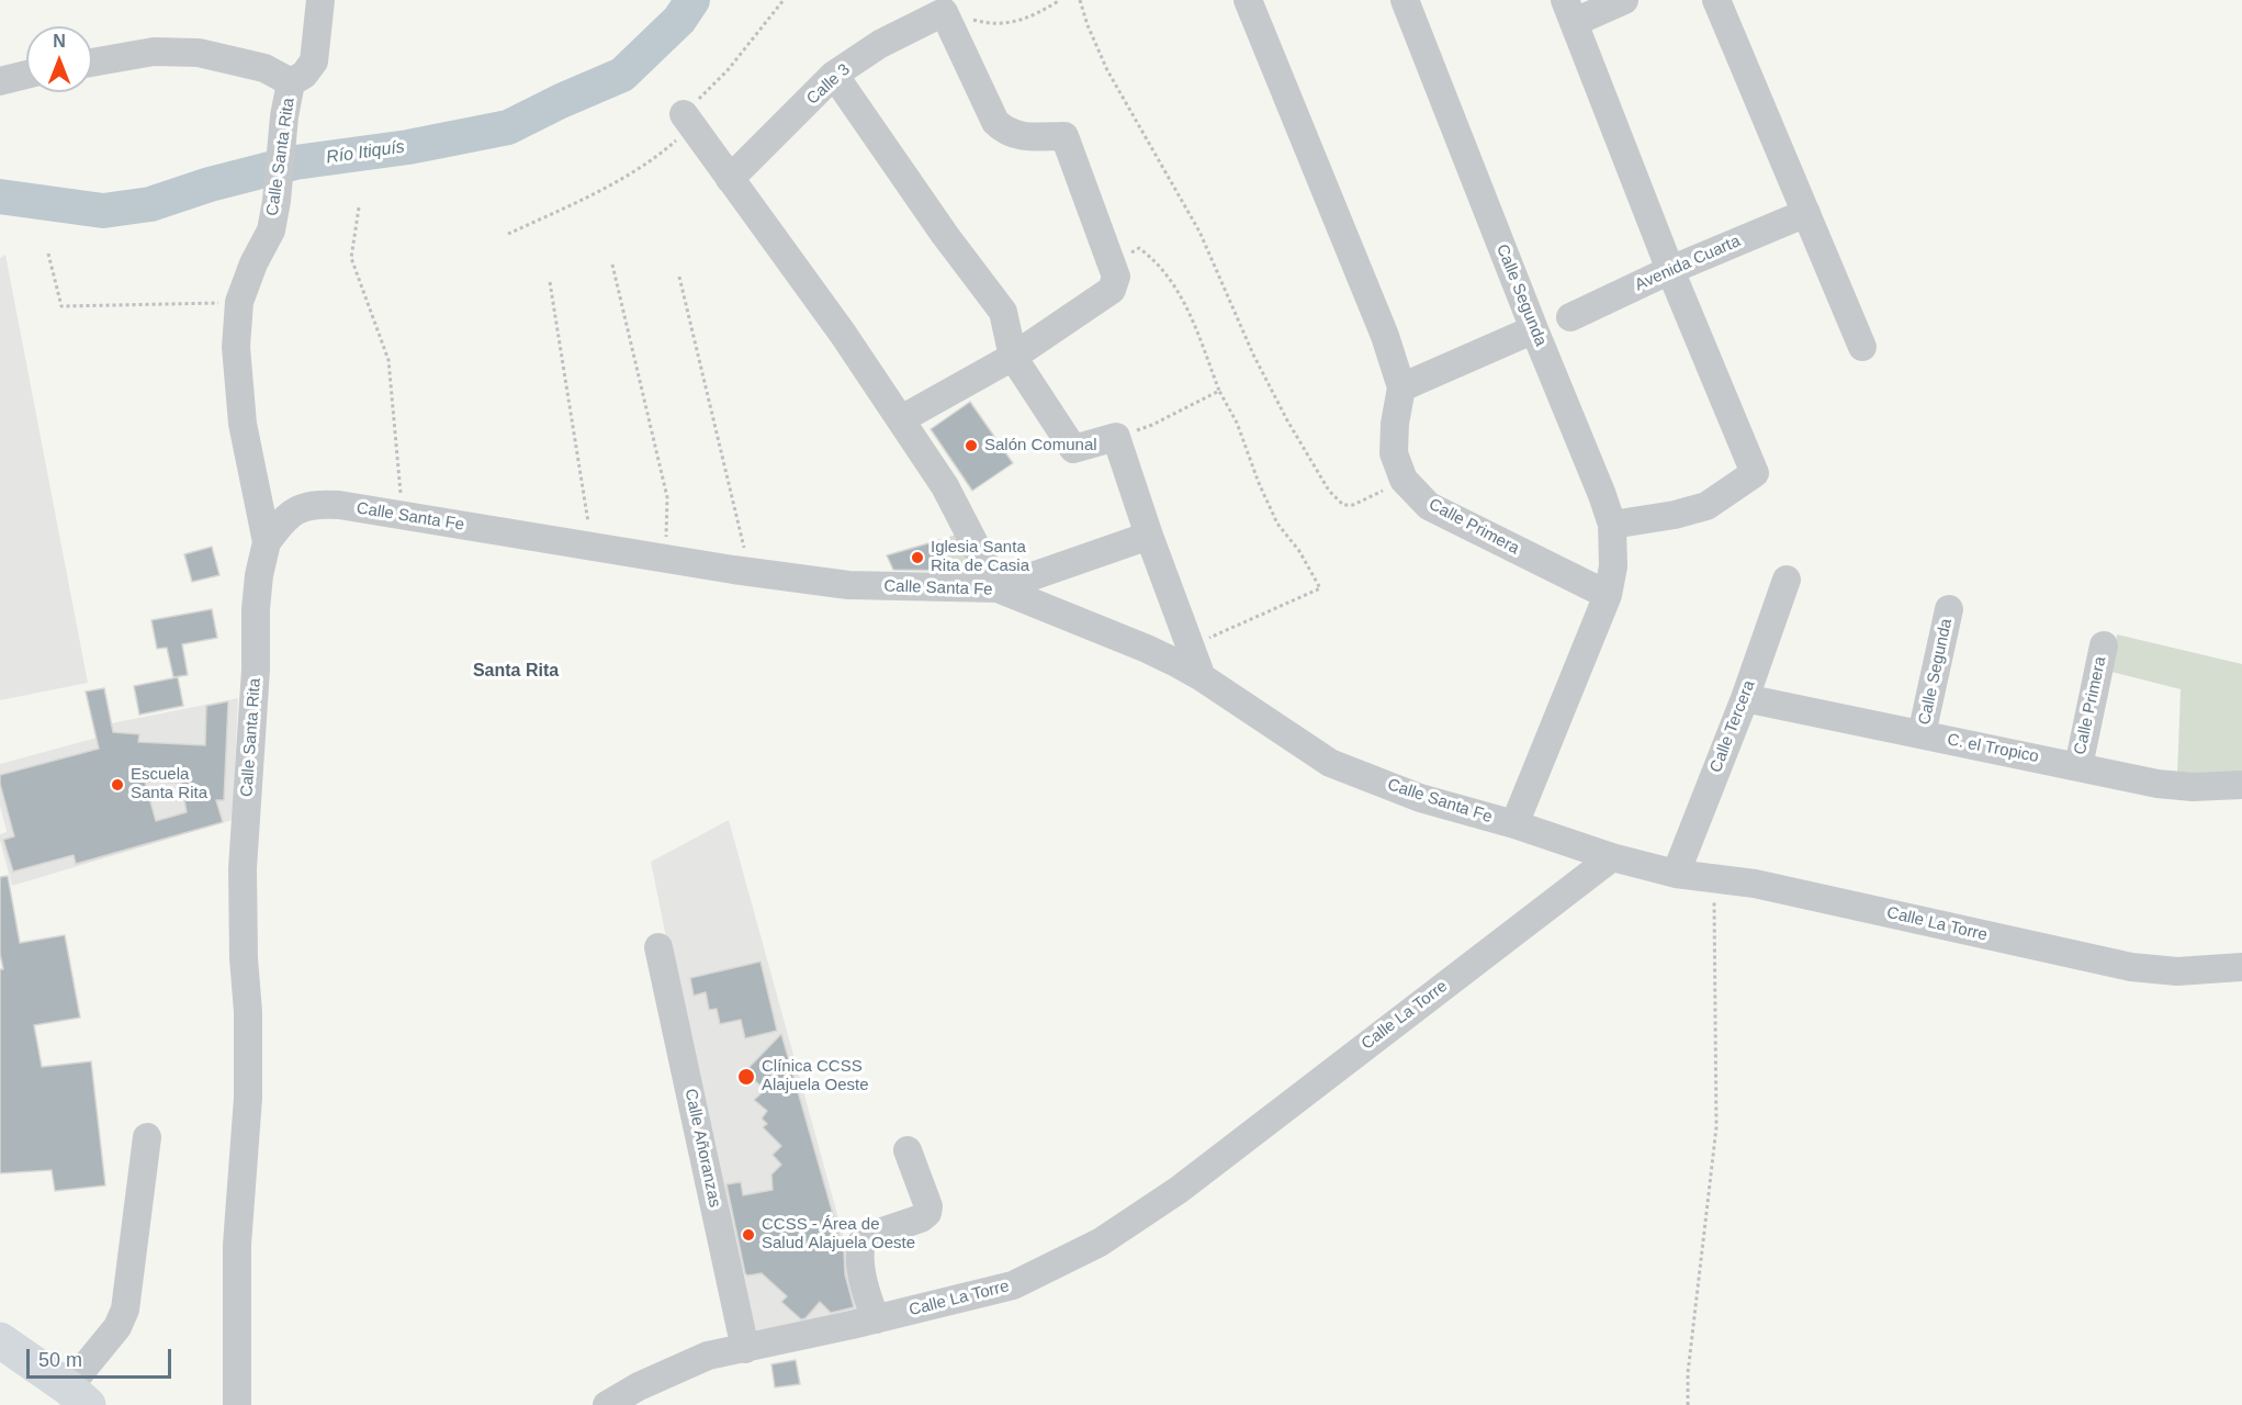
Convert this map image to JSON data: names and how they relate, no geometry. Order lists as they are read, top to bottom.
{
  "streets": {
    "street": [
      "Calle 3",
      "Calle Santa Rita",
      "Avenida Cuarta",
      "Calle Segunda",
      "Calle Santa Fe",
      "Calle Primera",
      "Calle Tercera",
      "C. el Tropico",
      "Calle La Torre",
      "Calle Añoranzas"
    ]
  },
  "crossings": [
    ["Calle Santa Rita", "Calle Santa Fe"],
    ["Calle Segunda", "Calle Primera"],
    ["Calle Segunda", "C. el Tropico"],
    ["Calle Santa Fe", "Calle La Torre"],
    ["Calle Primera", "C. el Tropico"],
    ["Calle Tercera", "C. el Tropico"],
    ["Calle Tercera", "Calle La Torre"],
    ["Calle La Torre", "Calle Añoranzas"]
  ],
  "districts": ["Santa Rita"],
  "water": ["Río Itiquís"],
  "places": [
    "Salón Comunal",
    "Iglesia Santa Rita de Casia",
    "Escuela Santa Rita",
    "Clínica CCSS Alajuela Oeste",
    "CCSS - Área de Salud Alajuela Oeste"
  ],
  "scale_bar": "50 m",
  "north": "top"
}
